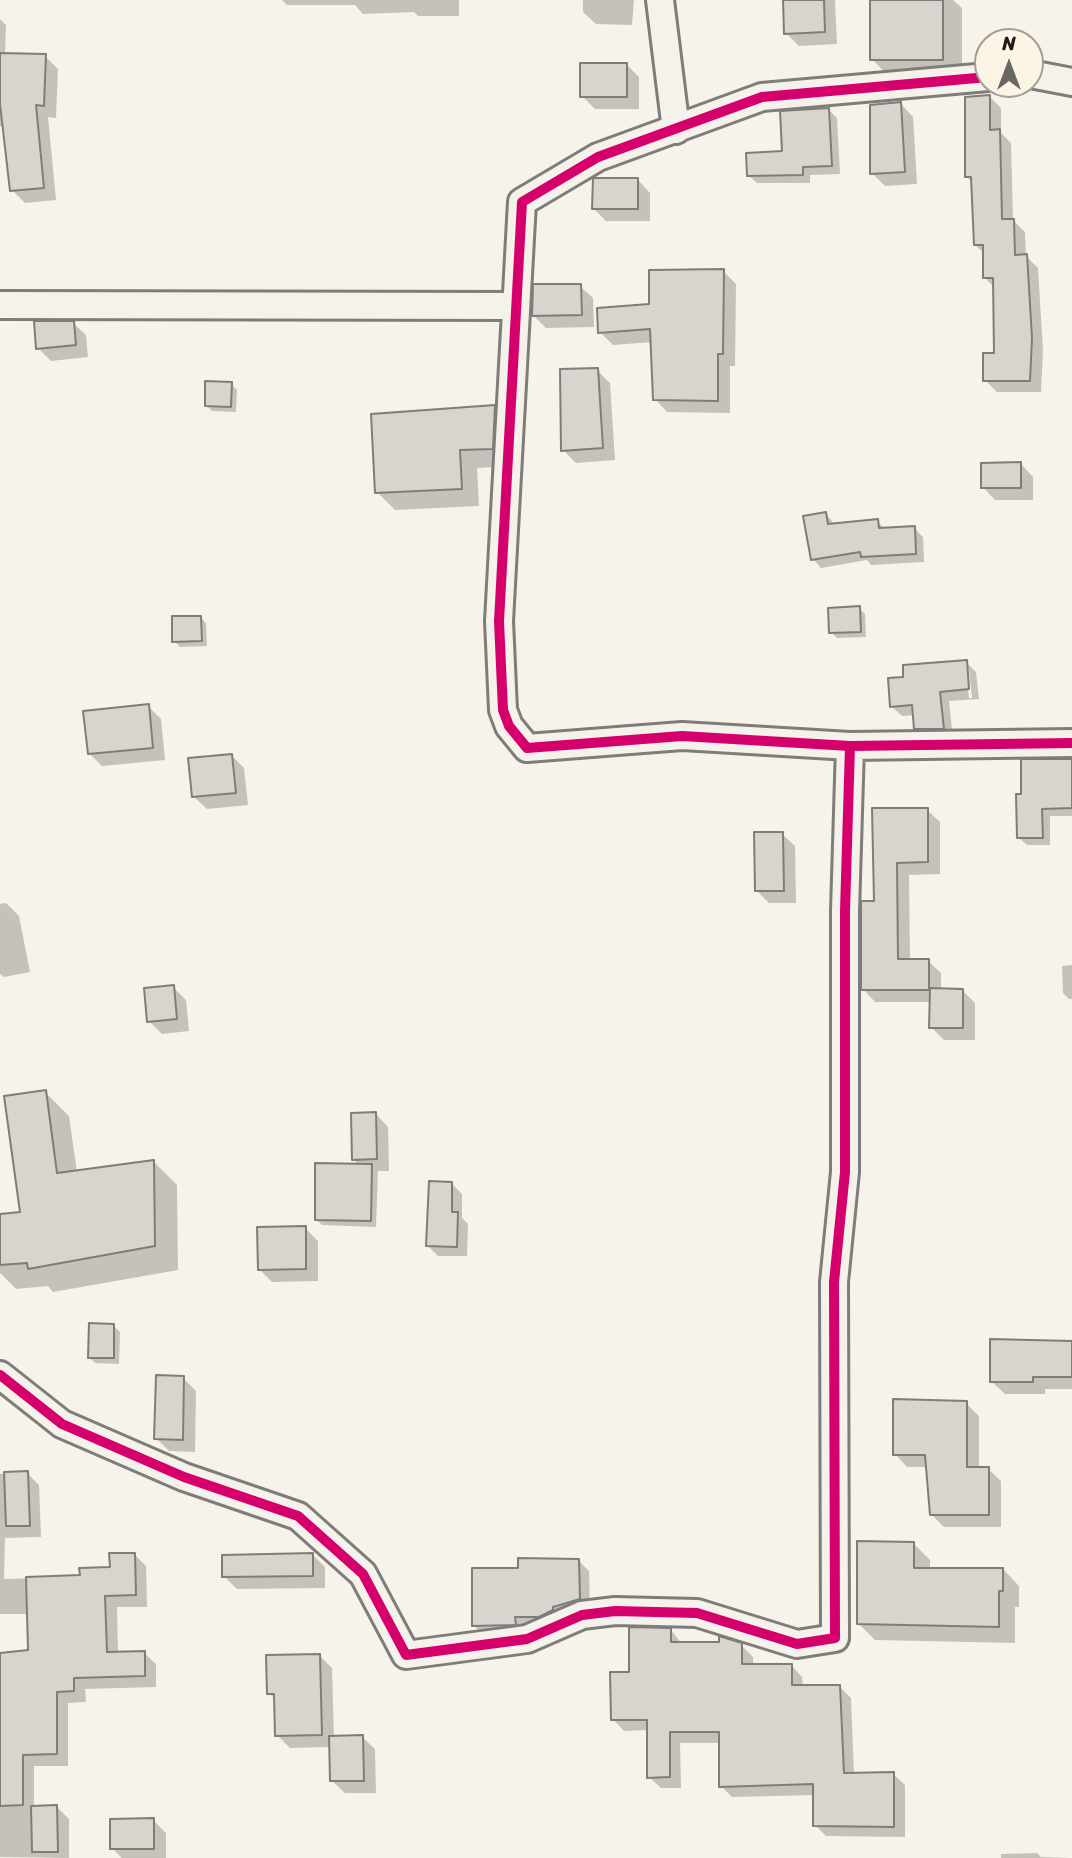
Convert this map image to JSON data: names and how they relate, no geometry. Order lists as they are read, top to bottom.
{
  "north": "top"
}
